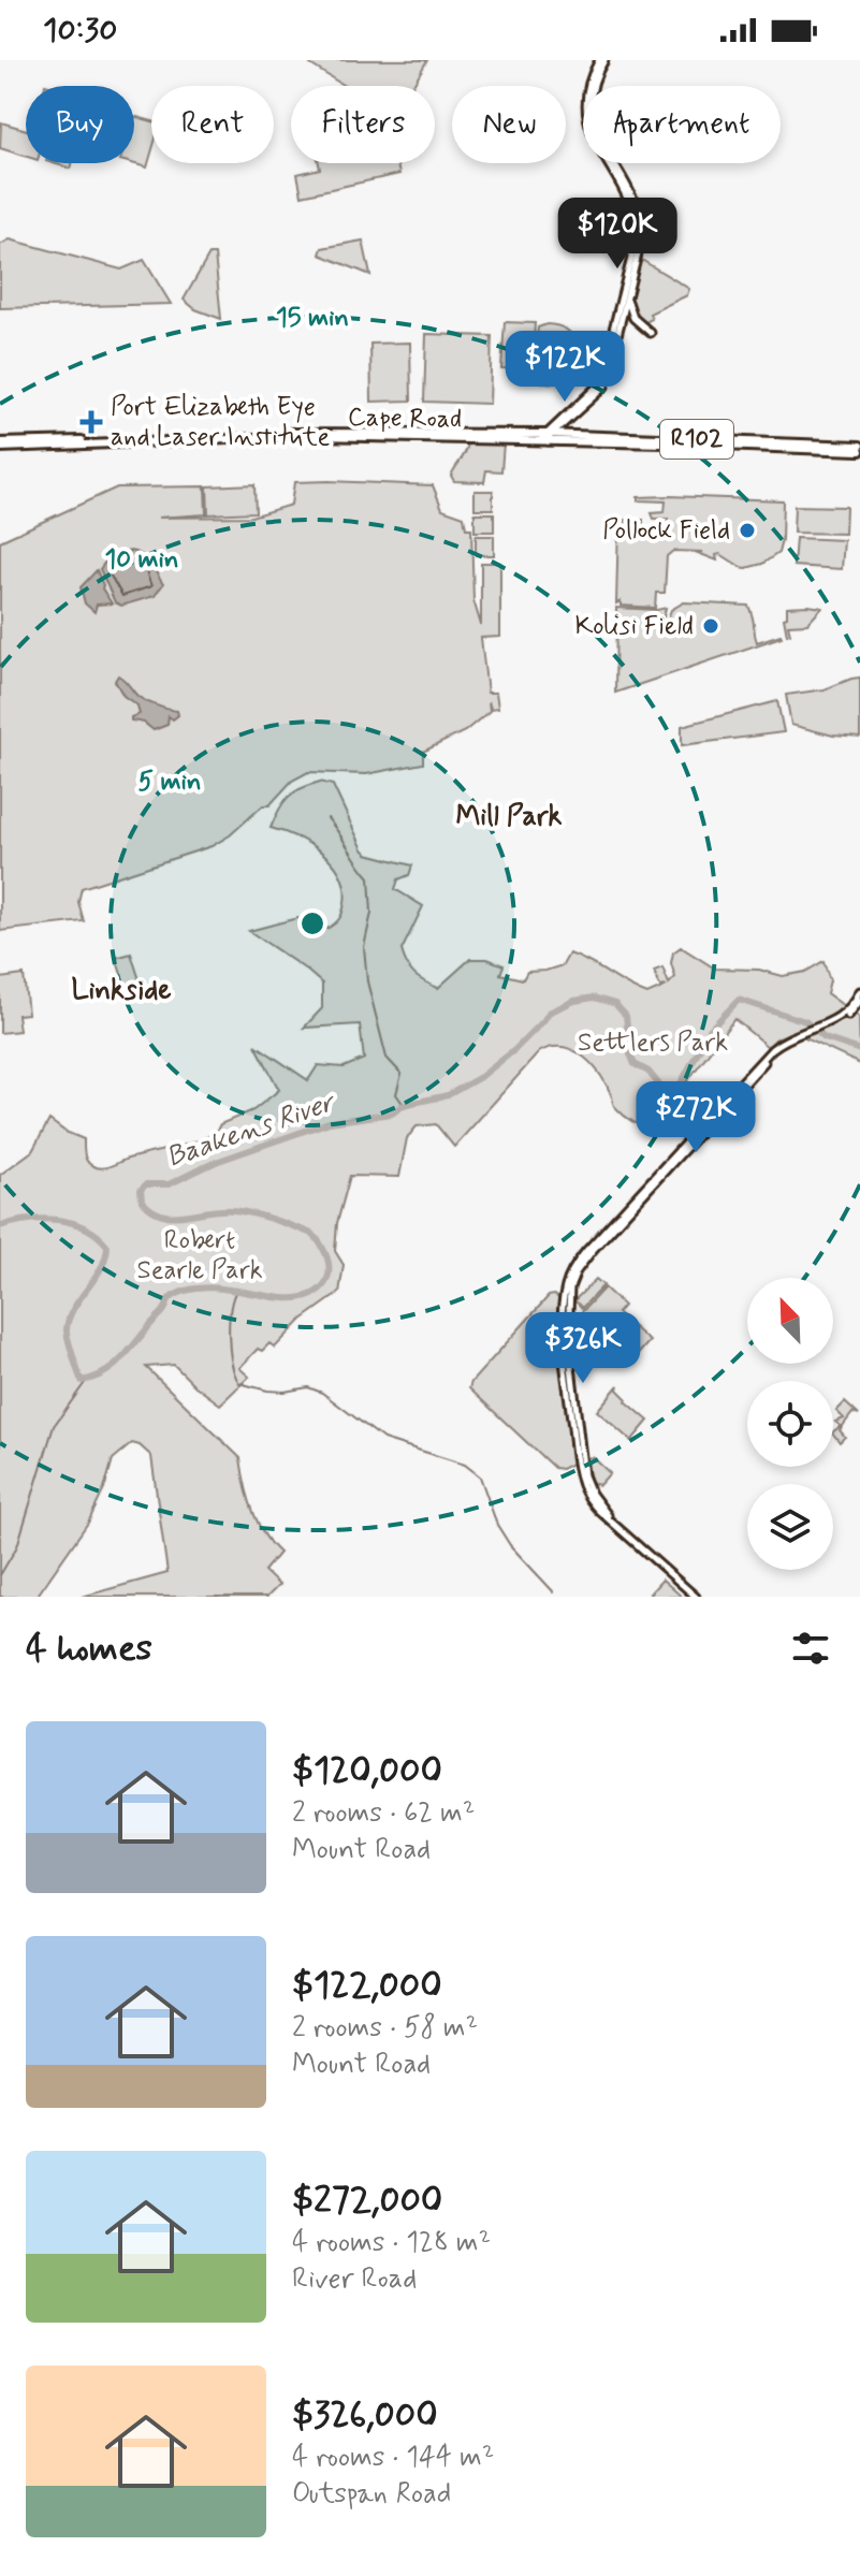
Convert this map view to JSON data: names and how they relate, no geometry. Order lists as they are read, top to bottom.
{
  "streets": {
    "main road": ["Cape Road", "R102"]
  },
  "districts": ["Mill Park", "Linkside"],
  "water": ["Baakens River"],
  "parks": ["Settlers Park", "Robert Searle Park"],
  "places": {
    "health": ["Port Elizabeth Eye and Laser Institute"],
    "other": ["Pollock Field", "Kolisi Field"]
  },
  "north": "top left",
  "page": {
    "status": "10:30",
    "chip": [
      "Buy",
      "Rent",
      "Filters",
      "New",
      "Apartment"
    ],
    "price": [
      "$120K",
      "$122K",
      "$272K",
      "$326K"
    ],
    "heading": "4 homes",
    "list": [
      {
        "name": "$120,000",
        "note": "2 rooms · 62 m² · Mount Road"
      },
      {
        "name": "$122,000",
        "note": "2 rooms · 58 m² · Mount Road"
      },
      {
        "name": "$272,000",
        "note": "4 rooms · 128 m² · River Road"
      },
      {
        "name": "$326,000",
        "note": "4 rooms · 144 m² · Outspan Road"
      }
    ]
  },
  "rings": ["15 min", "10 min", "5 min"]
}
